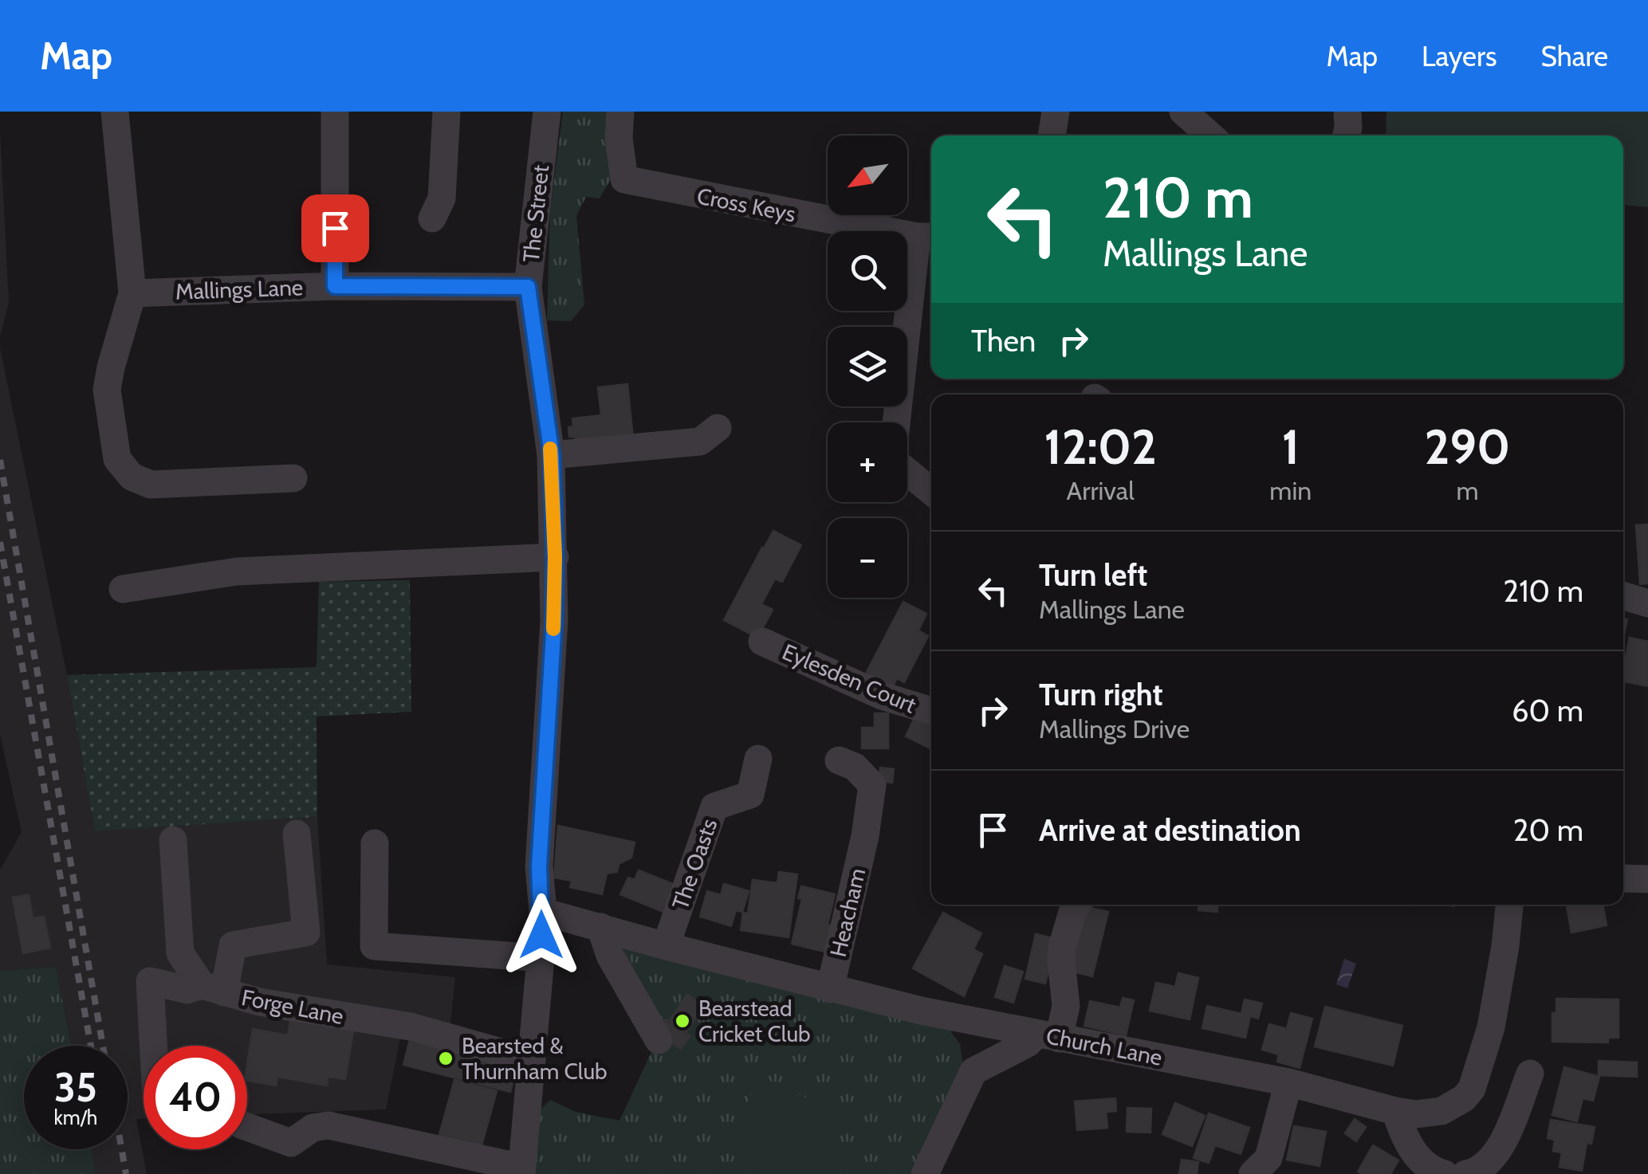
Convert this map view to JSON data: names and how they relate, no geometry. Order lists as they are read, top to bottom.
{
  "streets": {
    "street": [
      "Cross Keys",
      "The Street",
      "Mallings Lane",
      "Eylesden Court",
      "The Oasts",
      "Heacham",
      "Forge Lane",
      "Church Lane"
    ]
  },
  "crossings": [
    ["The Street", "Mallings Lane"],
    ["The Street", "Forge Lane"],
    ["The Street", "Church Lane"],
    ["The Oasts", "Church Lane"],
    ["Heacham", "Church Lane"]
  ],
  "places": ["Bearstead Cricket Club", "Bearsted & Thurnham Club"],
  "north": "bottom left",
  "page": {
    "header": "Map",
    "nav": ["Map", "Layers", "Share"],
    "map_buttons": ["+", "−"],
    "turn": ["210 m", "Mallings Lane"],
    "then": "Then",
    "eta": [
      "12:02",
      "Arrival",
      "1",
      "min",
      "290",
      "m"
    ],
    "list": [
      {
        "name": "Turn left",
        "note": "Mallings Lane",
        "value": "210 m"
      },
      {
        "name": "Turn right",
        "note": "Mallings Drive",
        "value": "60 m"
      },
      {
        "name": "Arrive at destination",
        "value": "20 m"
      }
    ],
    "speed": "35 km/h",
    "limit": "40"
  }
}
